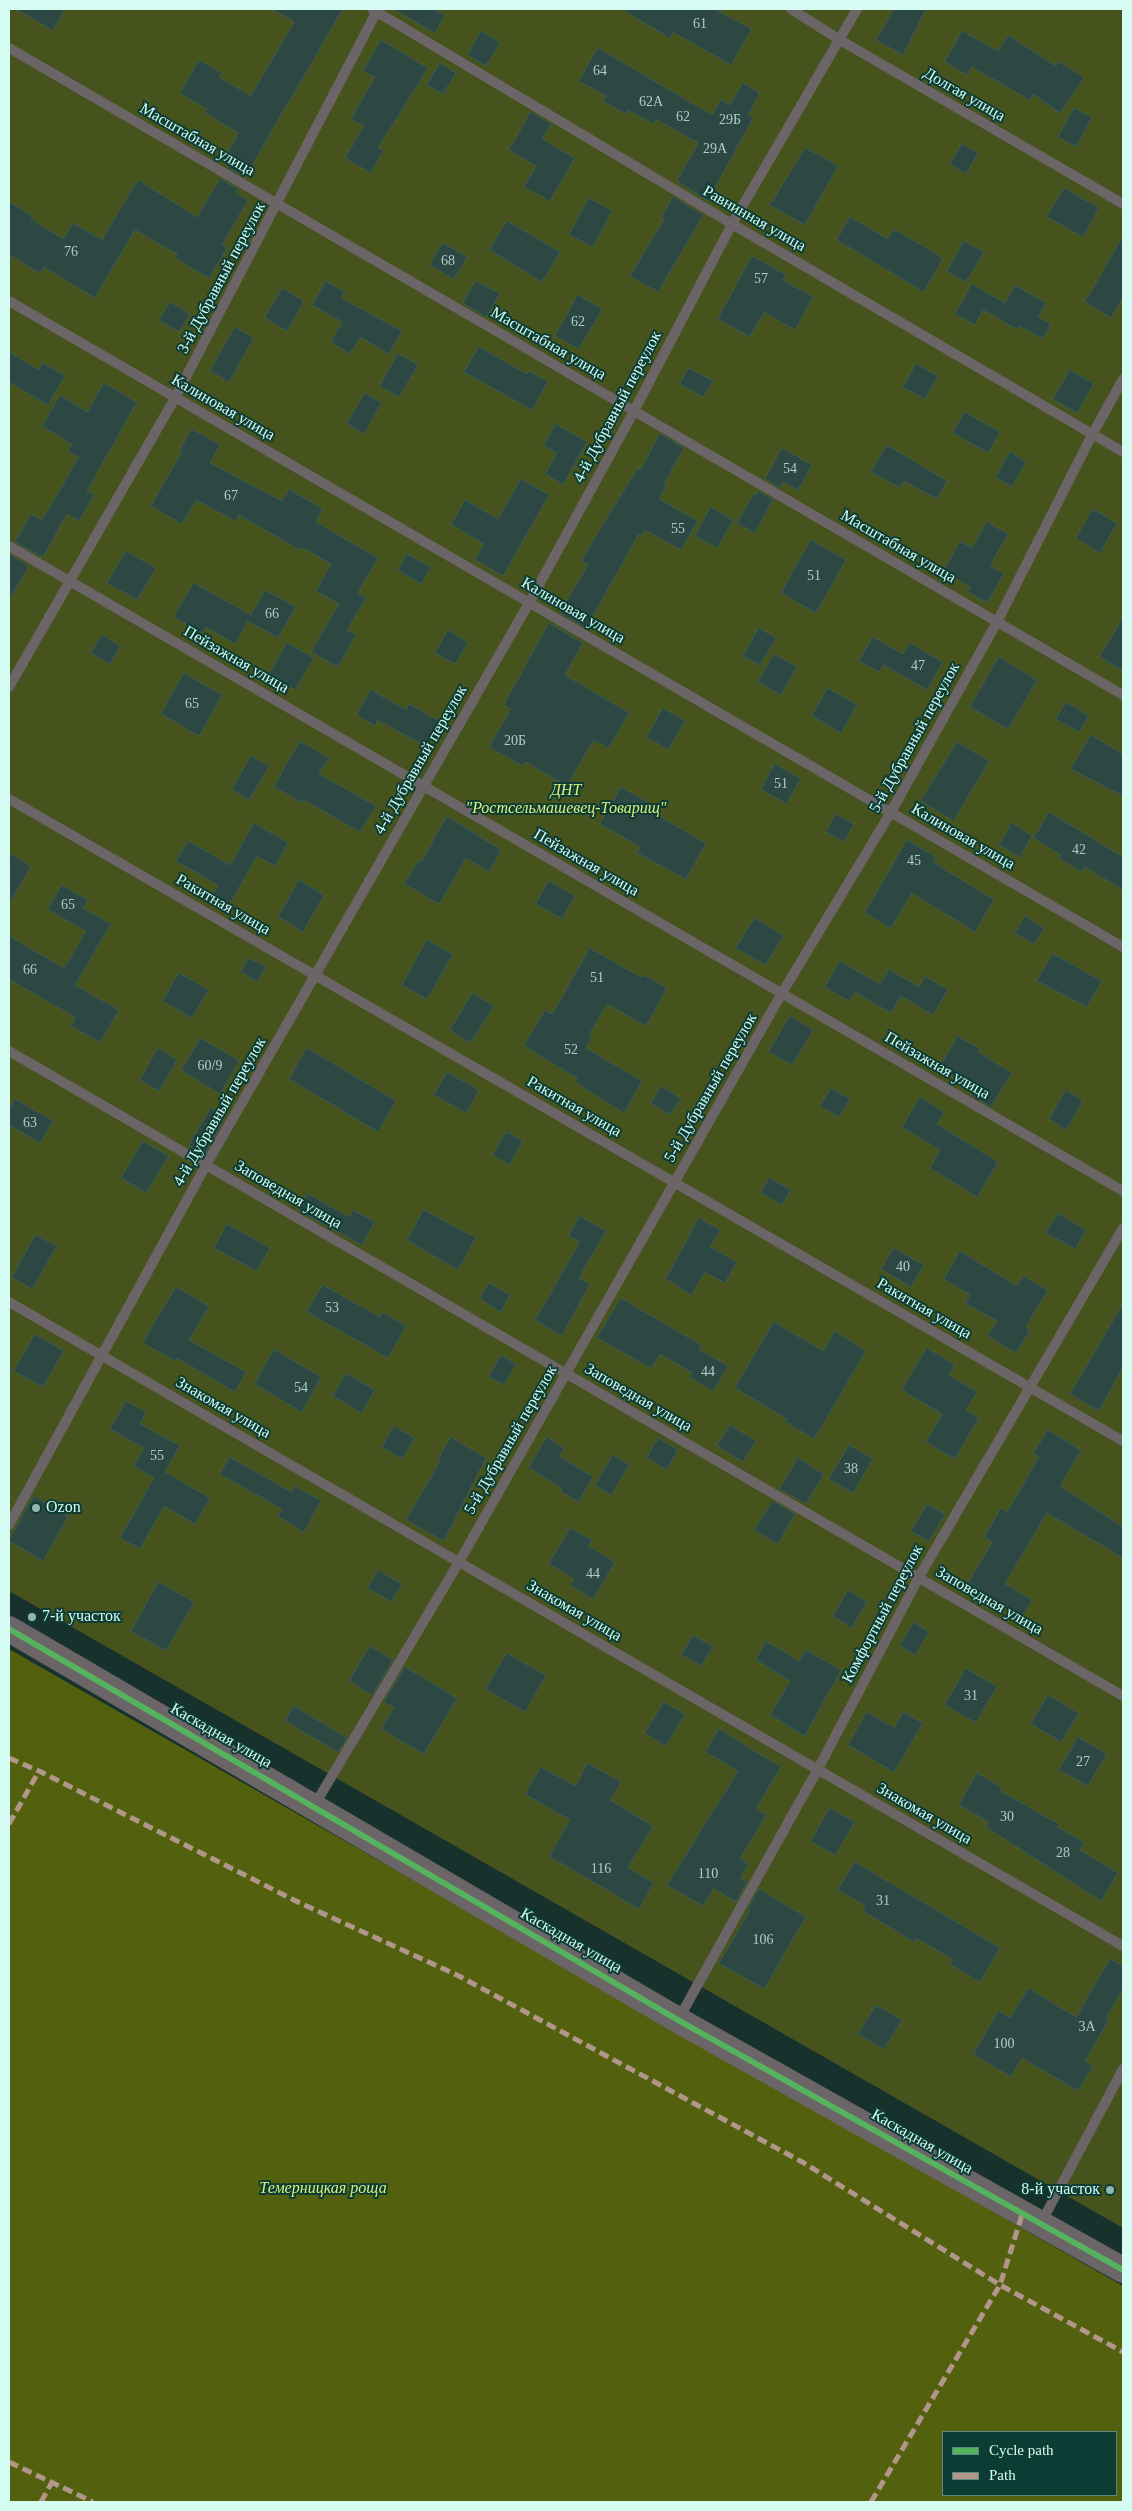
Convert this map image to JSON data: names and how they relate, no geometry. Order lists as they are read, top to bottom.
{
  "streets": {
    "street": ["Каскадная улица"],
    "lane": [
      "Долгая улица",
      "Масштабная улица",
      "Равнинная улица",
      "3-й Дубравный переулок",
      "4-й Дубравный переулок",
      "Калиновая улица",
      "Пейзажная улица",
      "5-й Дубравный переулок",
      "Ракитная улица",
      "Заповедная улица",
      "Знакомая улица",
      "Комфортный переулок"
    ]
  },
  "crossings": [
    ["Долгая улица", "4-й Дубравный переулок"],
    ["Масштабная улица", "3-й Дубравный переулок"],
    ["Масштабная улица", "4-й Дубравный переулок"],
    ["Масштабная улица", "5-й Дубравный переулок"],
    ["Равнинная улица", "3-й Дубравный переулок"],
    ["Равнинная улица", "4-й Дубравный переулок"],
    ["Равнинная улица", "5-й Дубравный переулок"],
    ["3-й Дубравный переулок", "Калиновая улица"],
    ["3-й Дубравный переулок", "Пейзажная улица"],
    ["4-й Дубравный переулок", "Калиновая улица"],
    ["4-й Дубравный переулок", "Пейзажная улица"],
    ["4-й Дубравный переулок", "Ракитная улица"],
    ["4-й Дубравный переулок", "Заповедная улица"],
    ["4-й Дубравный переулок", "Знакомая улица"],
    ["Калиновая улица", "5-й Дубравный переулок"],
    ["Пейзажная улица", "5-й Дубравный переулок"],
    ["5-й Дубравный переулок", "Ракитная улица"],
    ["5-й Дубравный переулок", "Заповедная улица"],
    ["5-й Дубравный переулок", "Знакомая улица"],
    ["5-й Дубравный переулок", "Каскадная улица"],
    ["Ракитная улица", "Комфортный переулок"],
    ["Заповедная улица", "Комфортный переулок"],
    ["Знакомая улица", "Комфортный переулок"],
    ["Комфортный переулок", "Каскадная улица"]
  ],
  "parks": ["ДНТ \"Ростсельмашевец-Товарищ\"", "Темерницкая роща"],
  "places": ["Ozon", "7-й участок", "8-й участок"],
  "house_numbers": [
    "61",
    "64",
    "62А",
    "62",
    "29Б",
    "29А",
    "76",
    "68",
    "57",
    "62",
    "54",
    "67",
    "55",
    "51",
    "66",
    "47",
    "65",
    "20Б",
    "51",
    "42",
    "45",
    "65",
    "66",
    "51",
    "52",
    "60/9",
    "63",
    "40",
    "53",
    "44",
    "54",
    "55",
    "38",
    "44",
    "31",
    "27",
    "30",
    "28",
    "116",
    "110",
    "31",
    "106",
    "3А",
    "100"
  ],
  "legend": ["Cycle path", "Path"]
}
